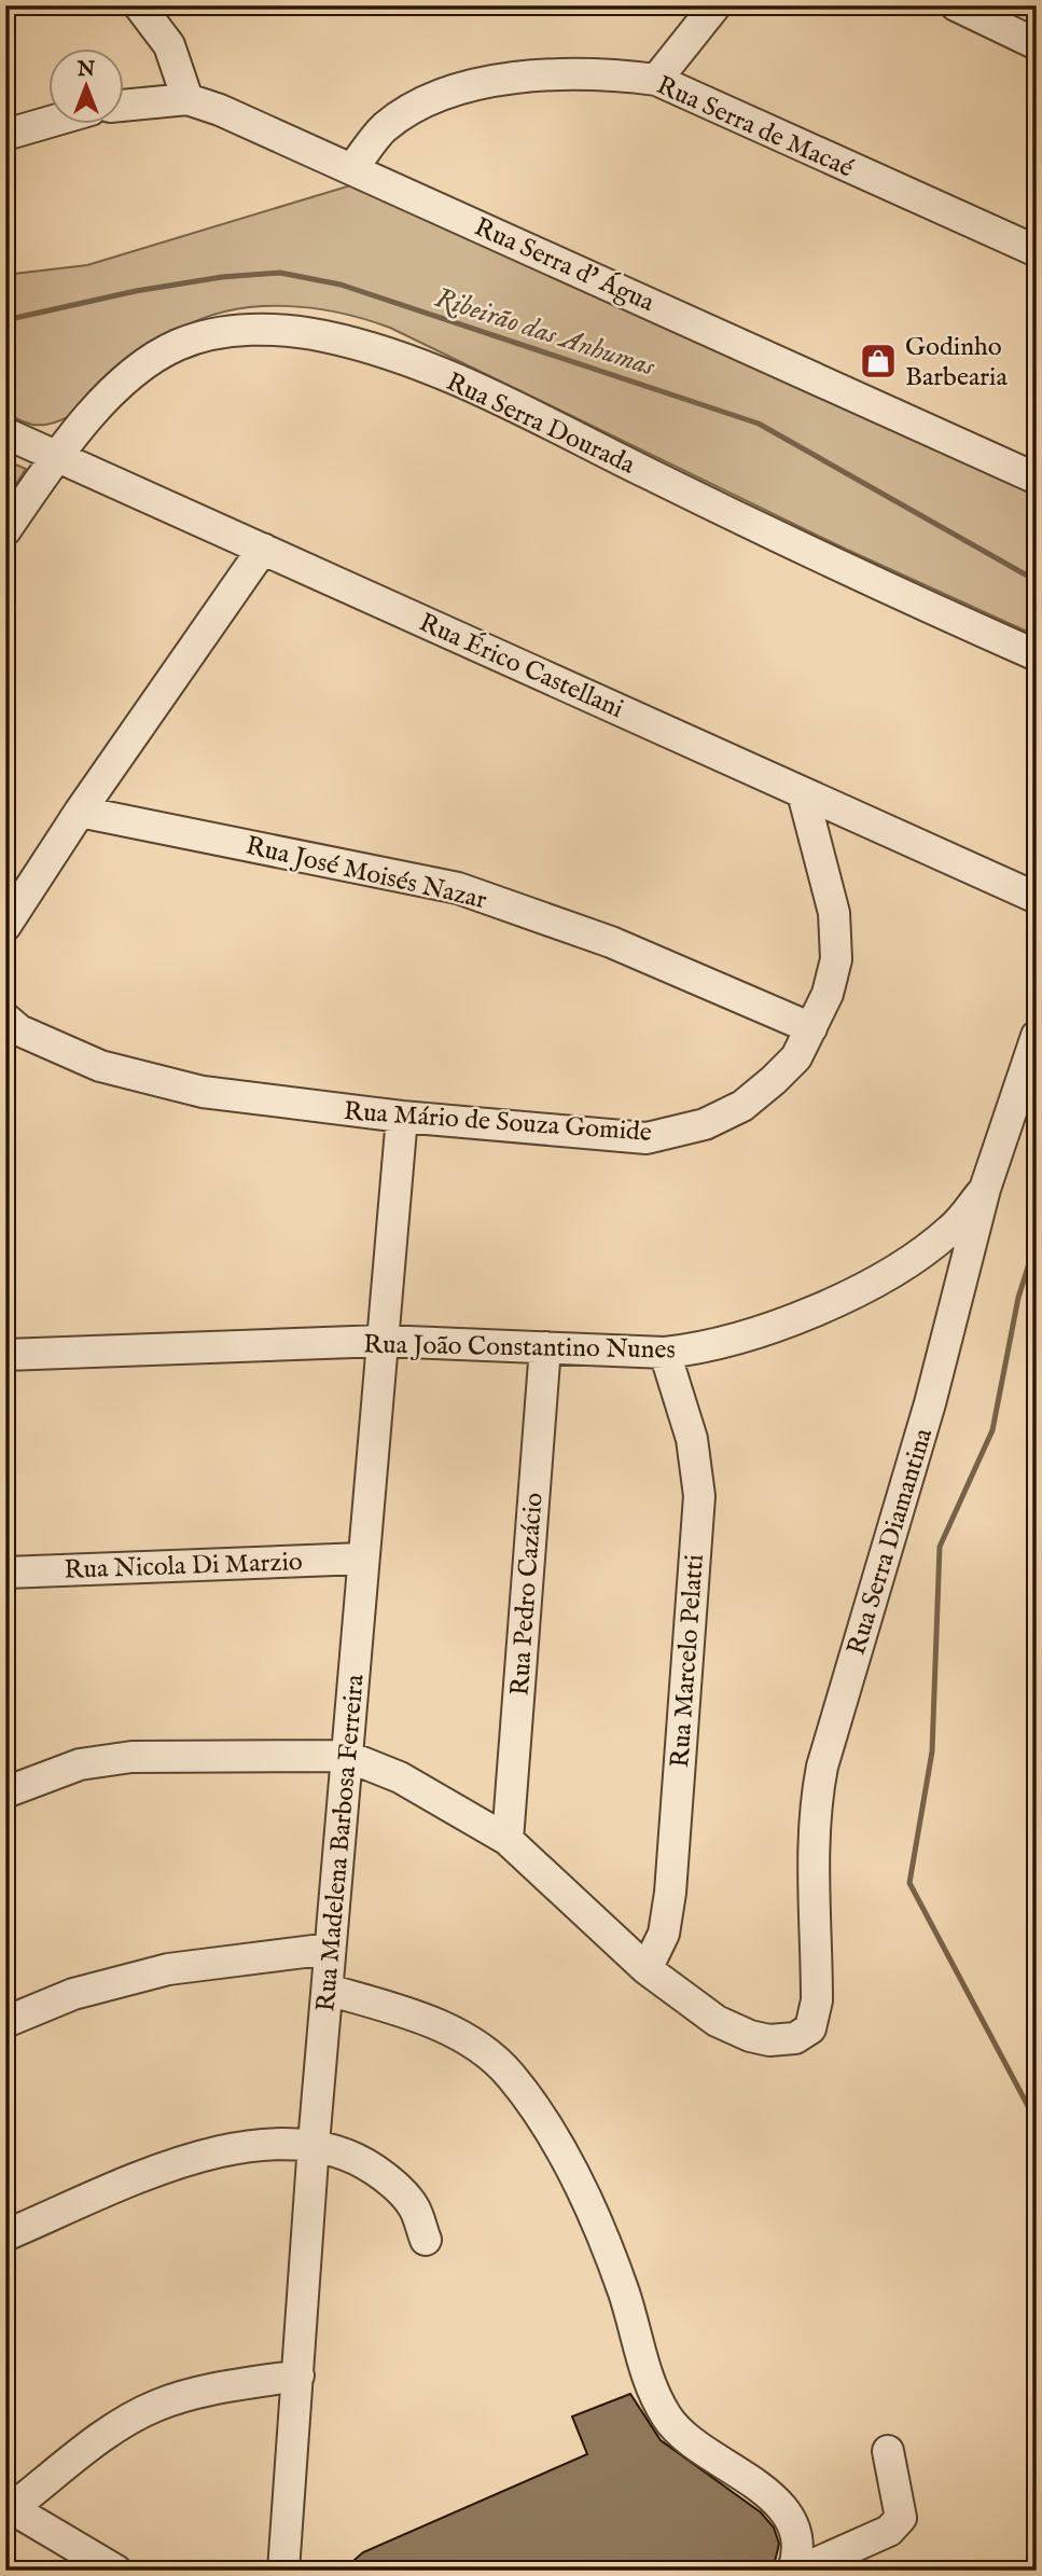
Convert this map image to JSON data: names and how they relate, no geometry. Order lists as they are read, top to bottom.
{
  "streets": {
    "street": [
      "Rua Serra de Macaé",
      "Rua Serra d' Água",
      "Rua Serra Dourada",
      "Rua Érico Castellani",
      "Rua José Moisés Nazar",
      "Rua Mário de Souza Gomide",
      "Rua João Constantino Nunes",
      "Rua Serra Diamantina",
      "Rua Nicola Di Marzio",
      "Rua Pedro Cazácio",
      "Rua Marcelo Pelatti",
      "Rua Madelena Barbosa Ferreira"
    ]
  },
  "crossings": [
    ["Rua Serra de Macaé", "Rua Serra d' Água"],
    ["Rua Serra Dourada", "Rua Érico Castellani"],
    ["Rua Érico Castellani", "Rua Mário de Souza Gomide"],
    ["Rua José Moisés Nazar", "Rua Mário de Souza Gomide"],
    ["Rua Mário de Souza Gomide", "Rua Madelena Barbosa Ferreira"],
    ["Rua João Constantino Nunes", "Rua Serra Diamantina"],
    ["Rua João Constantino Nunes", "Rua Pedro Cazácio"],
    ["Rua João Constantino Nunes", "Rua Marcelo Pelatti"],
    ["Rua João Constantino Nunes", "Rua Madelena Barbosa Ferreira"],
    ["Rua Serra Diamantina", "Rua Marcelo Pelatti"],
    ["Rua Nicola Di Marzio", "Rua Madelena Barbosa Ferreira"]
  ],
  "water": ["Ribeirão das Anhumas"],
  "places": {
    "shop": ["Godinho Barbearia"]
  },
  "north": "top"
}
